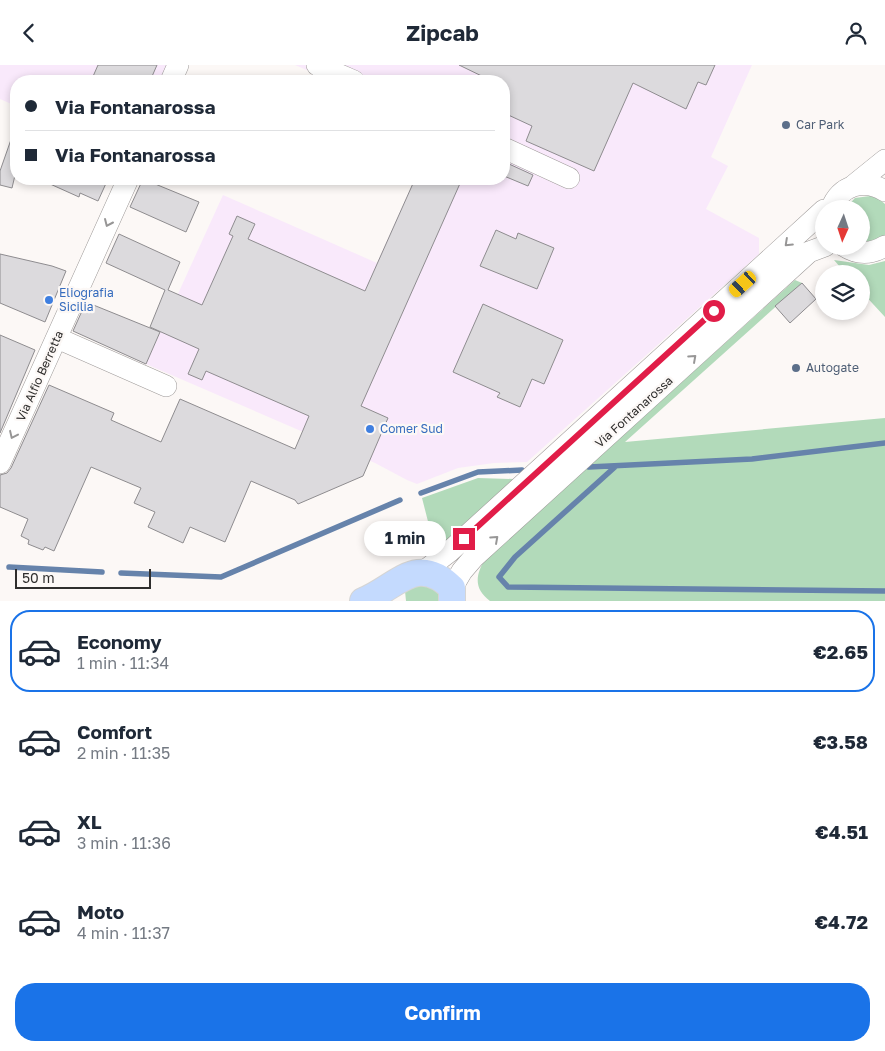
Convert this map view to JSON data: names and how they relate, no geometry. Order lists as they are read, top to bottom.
{
  "streets": {
    "street": ["Via Alfio Berretta", "Via Fontanarossa"]
  },
  "one_way": ["Via Alfio Berretta"],
  "places": [
    "Car Park",
    "Eliografia Sicilia",
    "Autogate",
    "Comer Sud"
  ],
  "scale_bar": "50 m",
  "north": "bottom",
  "page": {
    "header": "Zipcab",
    "banner": ["Via Fontanarossa", "Via Fontanarossa"],
    "bubble": "1 min",
    "scale": "50 m",
    "list": [
      {
        "name": "Economy",
        "note": "1 min · 11:34",
        "value": "€2.65"
      },
      {
        "name": "Comfort",
        "note": "2 min · 11:35",
        "value": "€3.58"
      },
      {
        "name": "XL",
        "note": "3 min · 11:36",
        "value": "€4.51"
      },
      {
        "name": "Moto",
        "note": "4 min · 11:37",
        "value": "€4.72"
      }
    ],
    "buttons": "Confirm"
  }
}
